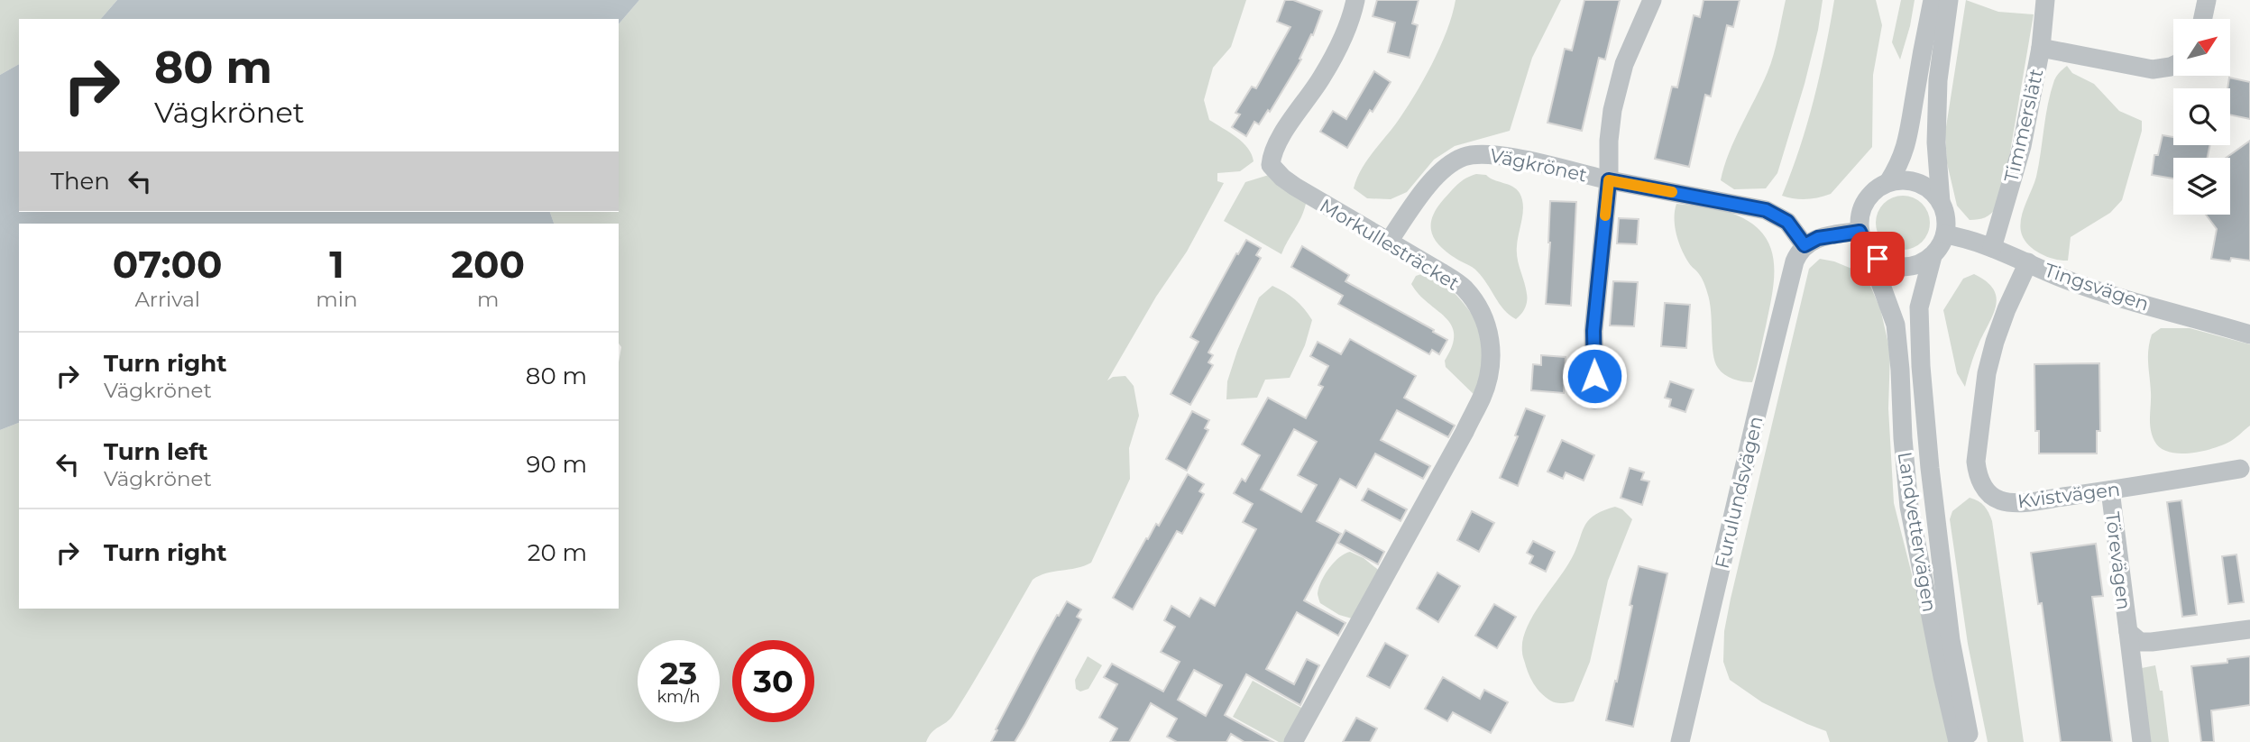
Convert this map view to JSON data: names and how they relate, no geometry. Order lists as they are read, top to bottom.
{
  "streets": {
    "street": [
      "Timmerslätt",
      "Vägkrönet",
      "Morkullesträcket",
      "Tingsvägen",
      "Furulundsvägen",
      "Kvistvägen",
      "Landvettervägen",
      "Törevägen"
    ]
  },
  "crossings": [
    ["Timmerslätt", "Tingsvägen"],
    ["Vägkrönet", "Morkullesträcket"],
    ["Vägkrönet", "Furulundsvägen"],
    ["Tingsvägen", "Kvistvägen"],
    ["Tingsvägen", "Landvettervägen"],
    ["Kvistvägen", "Törevägen"]
  ],
  "north": "top right",
  "page": {
    "turn": ["80 m", "Vägkrönet"],
    "then": "Then",
    "eta": [
      "07:00",
      "Arrival",
      "1",
      "min",
      "200",
      "m"
    ],
    "list": [
      {
        "name": "Turn right",
        "note": "Vägkrönet",
        "value": "80 m"
      },
      {
        "name": "Turn left",
        "note": "Vägkrönet",
        "value": "90 m"
      },
      {
        "name": "Turn right",
        "value": "20 m"
      }
    ],
    "speed": "23 km/h",
    "limit": "30"
  }
}
